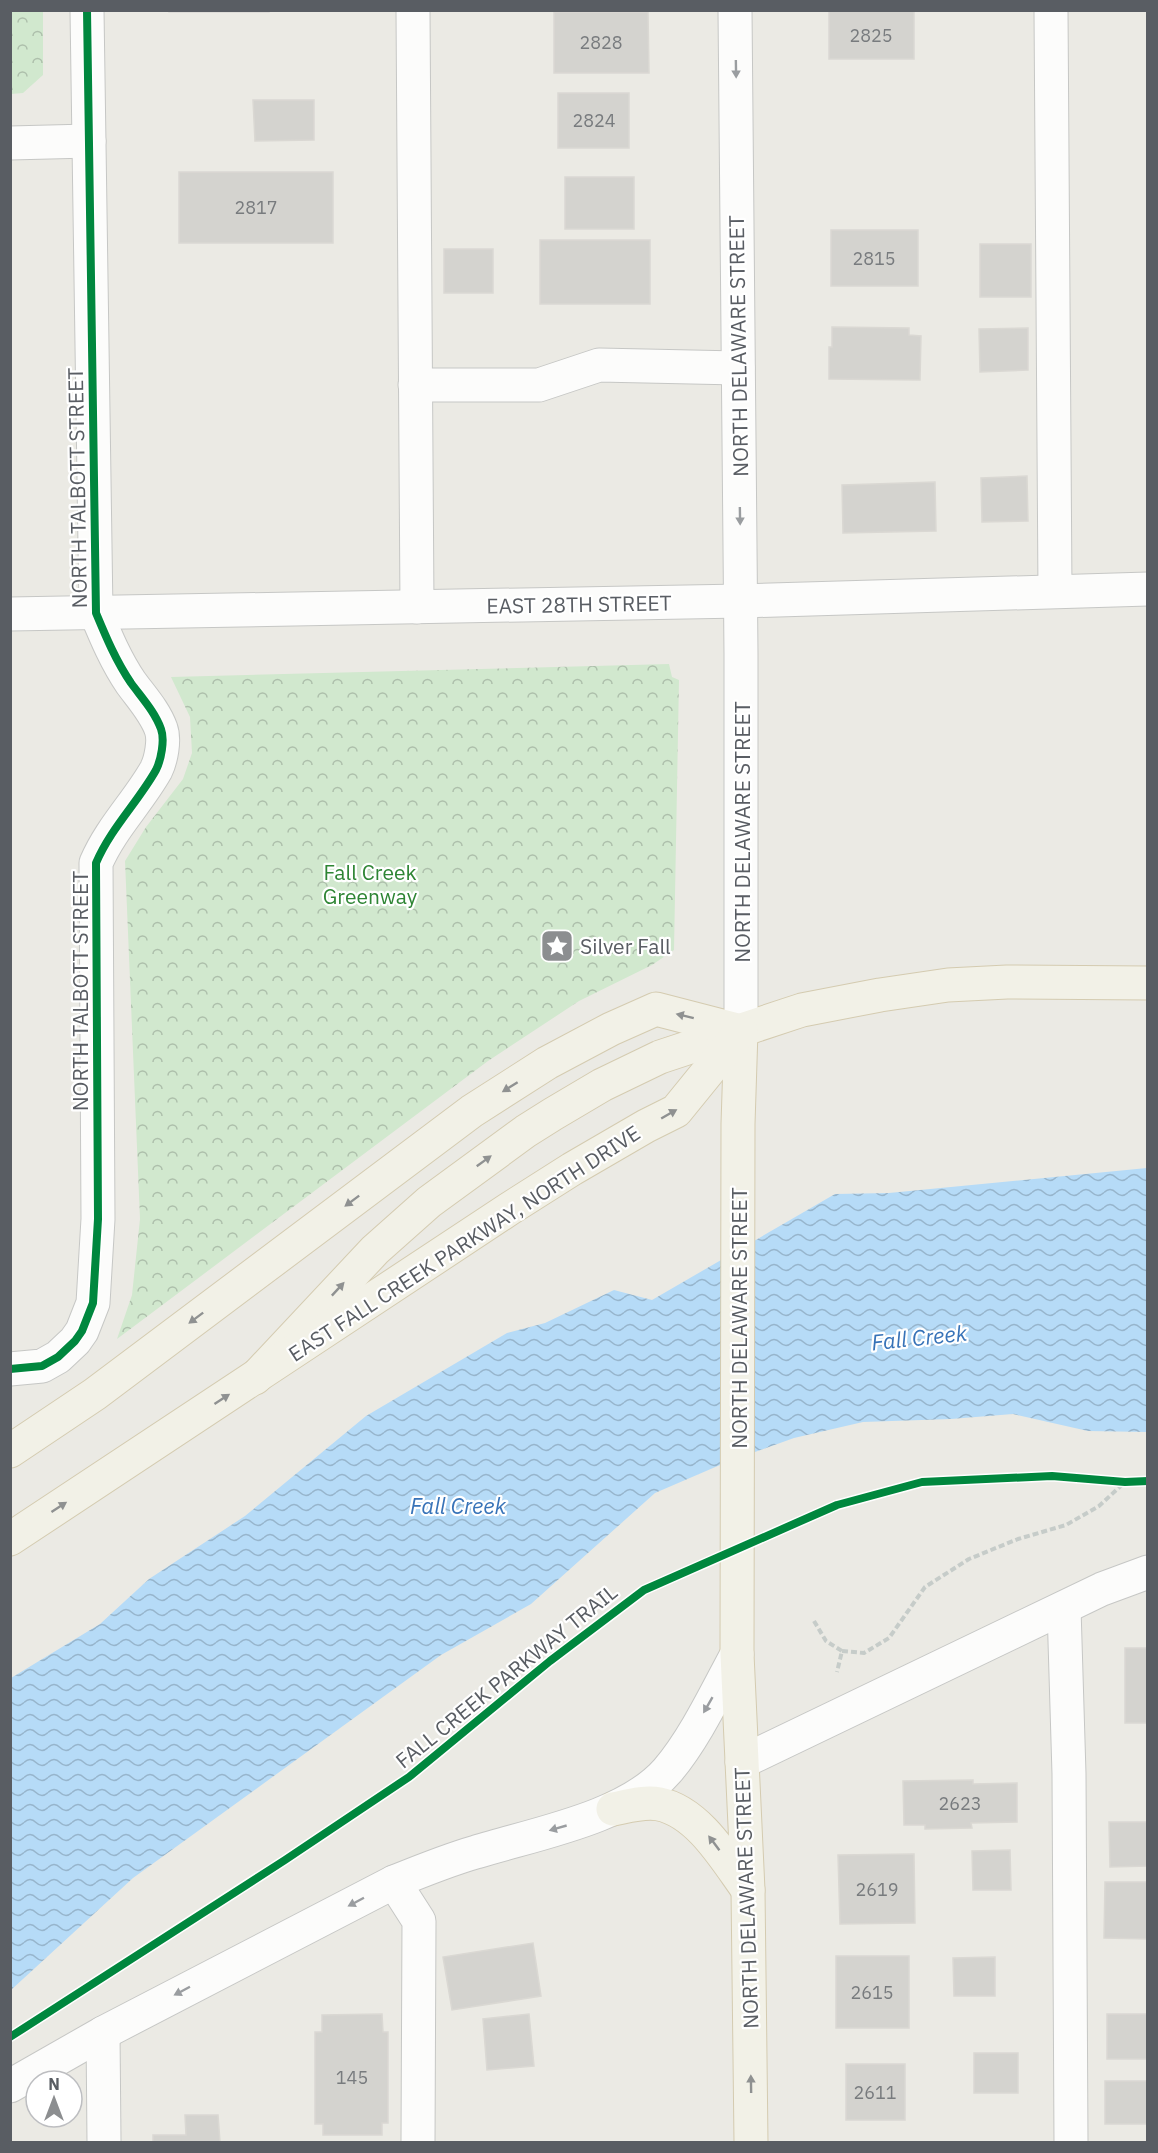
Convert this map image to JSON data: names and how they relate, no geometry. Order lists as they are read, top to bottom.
{
  "streets": {
    "main road": ["NORTH DELAWARE STREET", "EAST FALL CREEK PARKWAY, NORTH DRIVE"],
    "street": ["NORTH TALBOTT STREET", "EAST 28TH STREET"],
    "cycle path": ["FALL CREEK PARKWAY TRAIL"]
  },
  "crossings": [
    ["NORTH DELAWARE STREET", "EAST 28TH STREET"],
    ["NORTH DELAWARE STREET", "EAST FALL CREEK PARKWAY, NORTH DRIVE"],
    ["NORTH TALBOTT STREET", "EAST 28TH STREET"]
  ],
  "water": ["Fall Creek"],
  "parks": ["Fall Creek Greenway"],
  "places": {
    "place": ["Silver Fall"]
  },
  "house_numbers": [
    "2825",
    "2828",
    "2824",
    "2817",
    "2815",
    "2623",
    "2619",
    "2615",
    "145",
    "2611"
  ],
  "north": "top"
}
